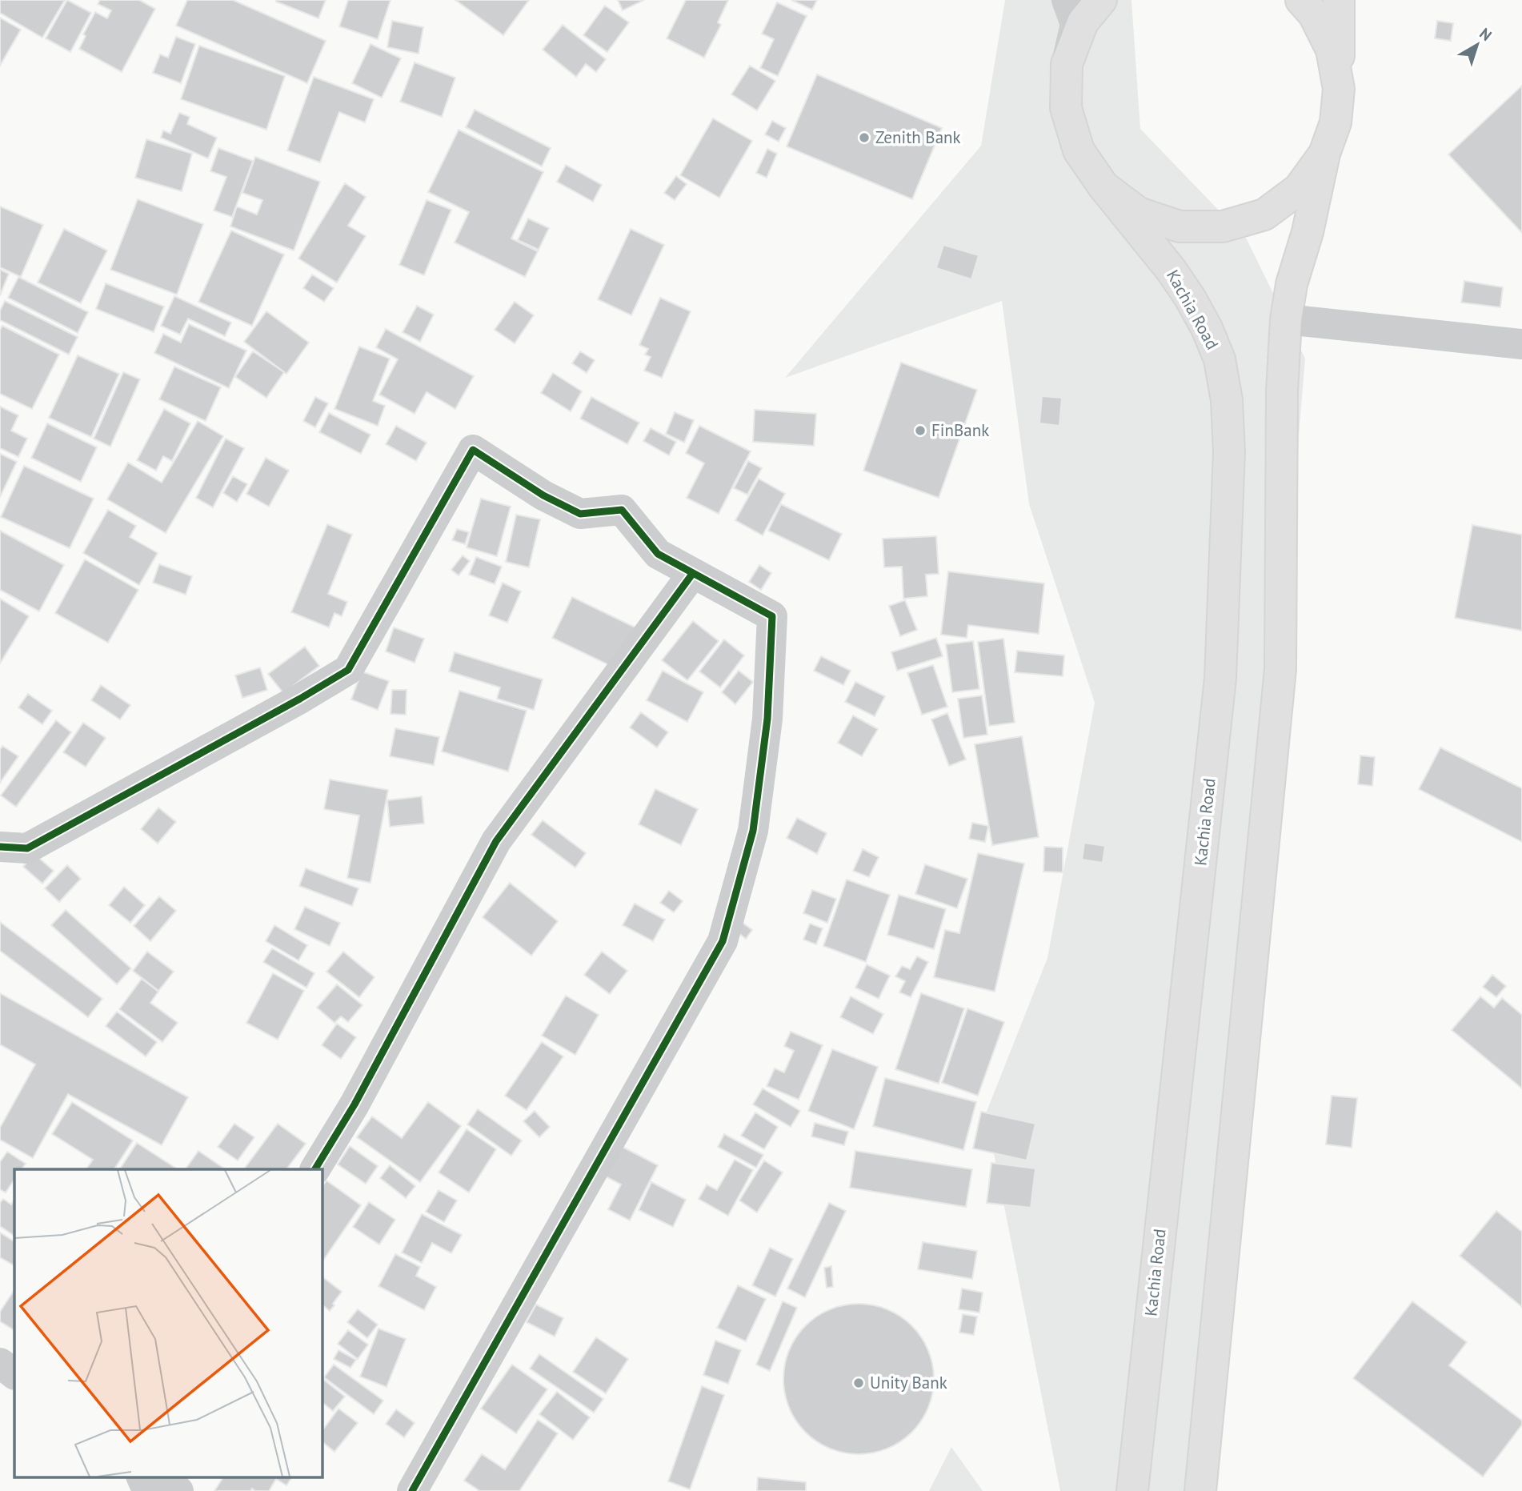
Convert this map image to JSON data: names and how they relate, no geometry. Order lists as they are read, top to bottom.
{
  "streets": {
    "main road": ["Kachia Road"]
  },
  "places": ["Zenith Bank", "FinBank", "Unity Bank"],
  "north": "top right"
}
